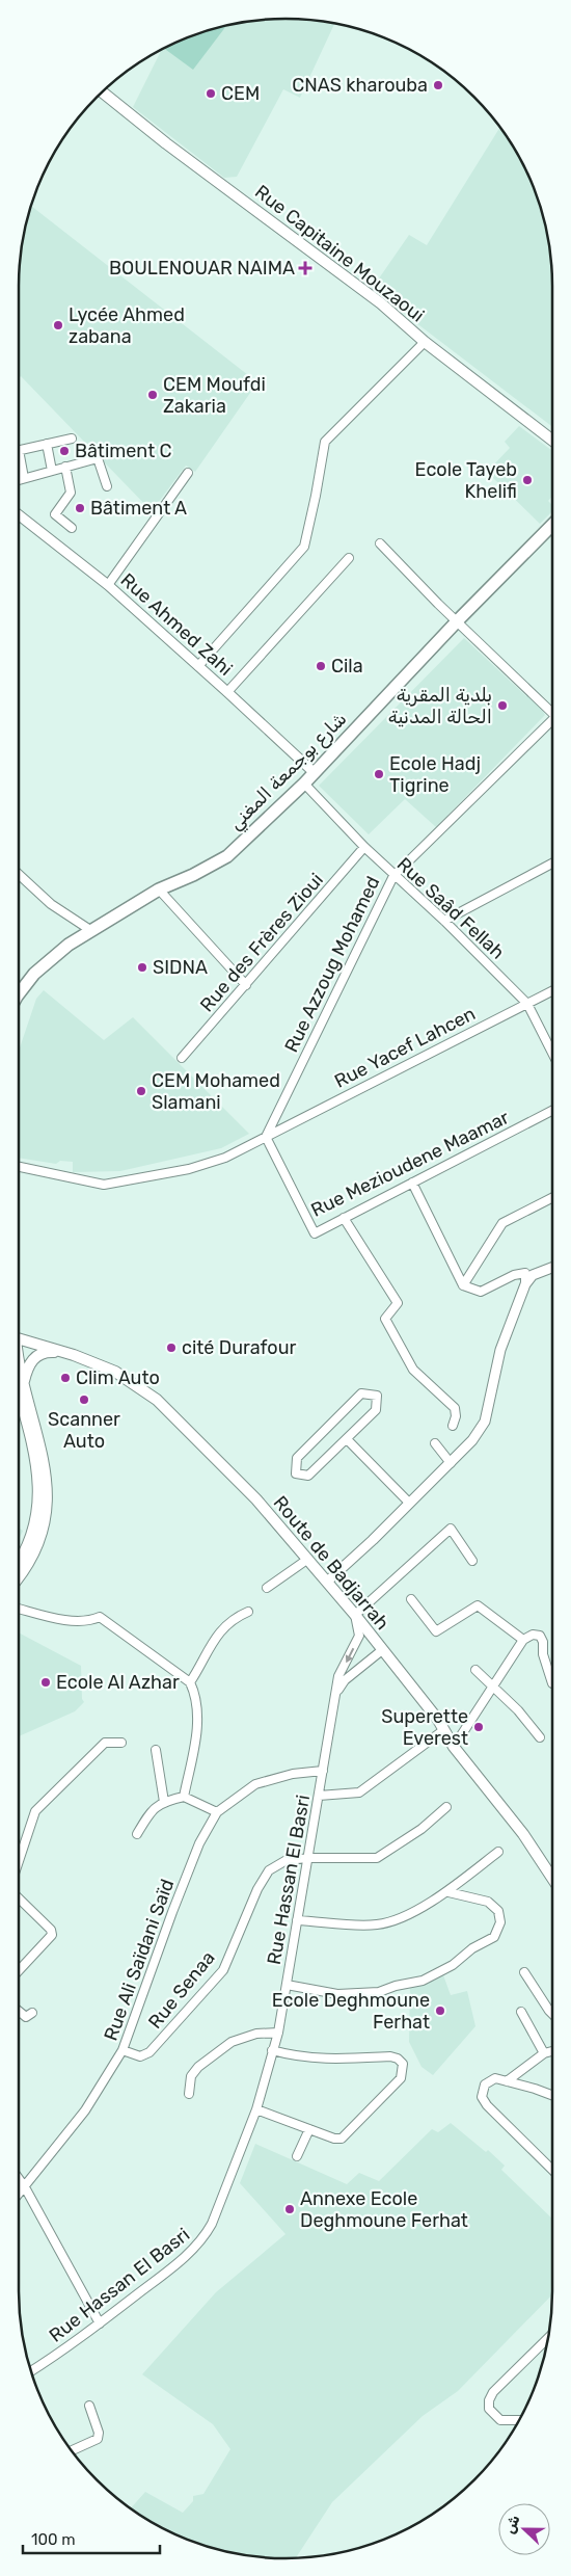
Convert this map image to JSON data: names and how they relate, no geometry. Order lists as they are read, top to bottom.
{
  "streets": {
    "main road": ["Rue Capitaine Mouzaoui", "شارع بوجمعة المغني", "Route de Badjarrah"],
    "street": [
      "Rue Ahmed Zahi",
      "Rue Saâd Fellah",
      "Rue des Frères Zioui",
      "Rue Azzoug Mohamed",
      "Rue Yacef Lahcen",
      "Rue Mezioudene Maamar",
      "Rue Hassan El Basri",
      "Rue Ali Saïdani Saïd",
      "Rue Senaa"
    ]
  },
  "crossings": [
    ["Rue Ahmed Zahi", "شارع بوجمعة المغني"],
    ["شارع بوجمعة المغني", "Rue Saâd Fellah"],
    ["Rue Saâd Fellah", "Rue des Frères Zioui"],
    ["Rue Saâd Fellah", "Rue Azzoug Mohamed"],
    ["Rue Saâd Fellah", "Rue Yacef Lahcen"],
    ["Rue Azzoug Mohamed", "Rue Yacef Lahcen"],
    ["Rue Azzoug Mohamed", "Rue Mezioudene Maamar"],
    ["Rue Yacef Lahcen", "Rue Mezioudene Maamar"],
    ["Route de Badjarrah", "Rue Hassan El Basri"],
    ["Rue Hassan El Basri", "Rue Ali Saïdani Saïd"],
    ["Rue Hassan El Basri", "Rue Senaa"],
    ["Rue Ali Saïdani Saïd", "Rue Senaa"]
  ],
  "places": {
    "other": [
      "CNAS kharouba",
      "CEM",
      "Lycée Ahmed zabana",
      "CEM Moufdi Zakaria",
      "Bâtiment C",
      "Ecole Tayeb Khelifi",
      "Bâtiment A",
      "Cila",
      "بلدية المقرية الحالة المدنية",
      "Ecole Hadj Tigrine",
      "SIDNA",
      "CEM Mohamed Slamani",
      "cité Durafour",
      "Clim Auto",
      "Scanner Auto",
      "Ecole Al Azhar",
      "Superette Everest",
      "Ecole Deghmoune Ferhat",
      "Annexe Ecole Deghmoune Ferhat"
    ],
    "health": ["BOULENOUAR NAIMA"]
  },
  "scale_bar": "100 m",
  "north": "left"
}
